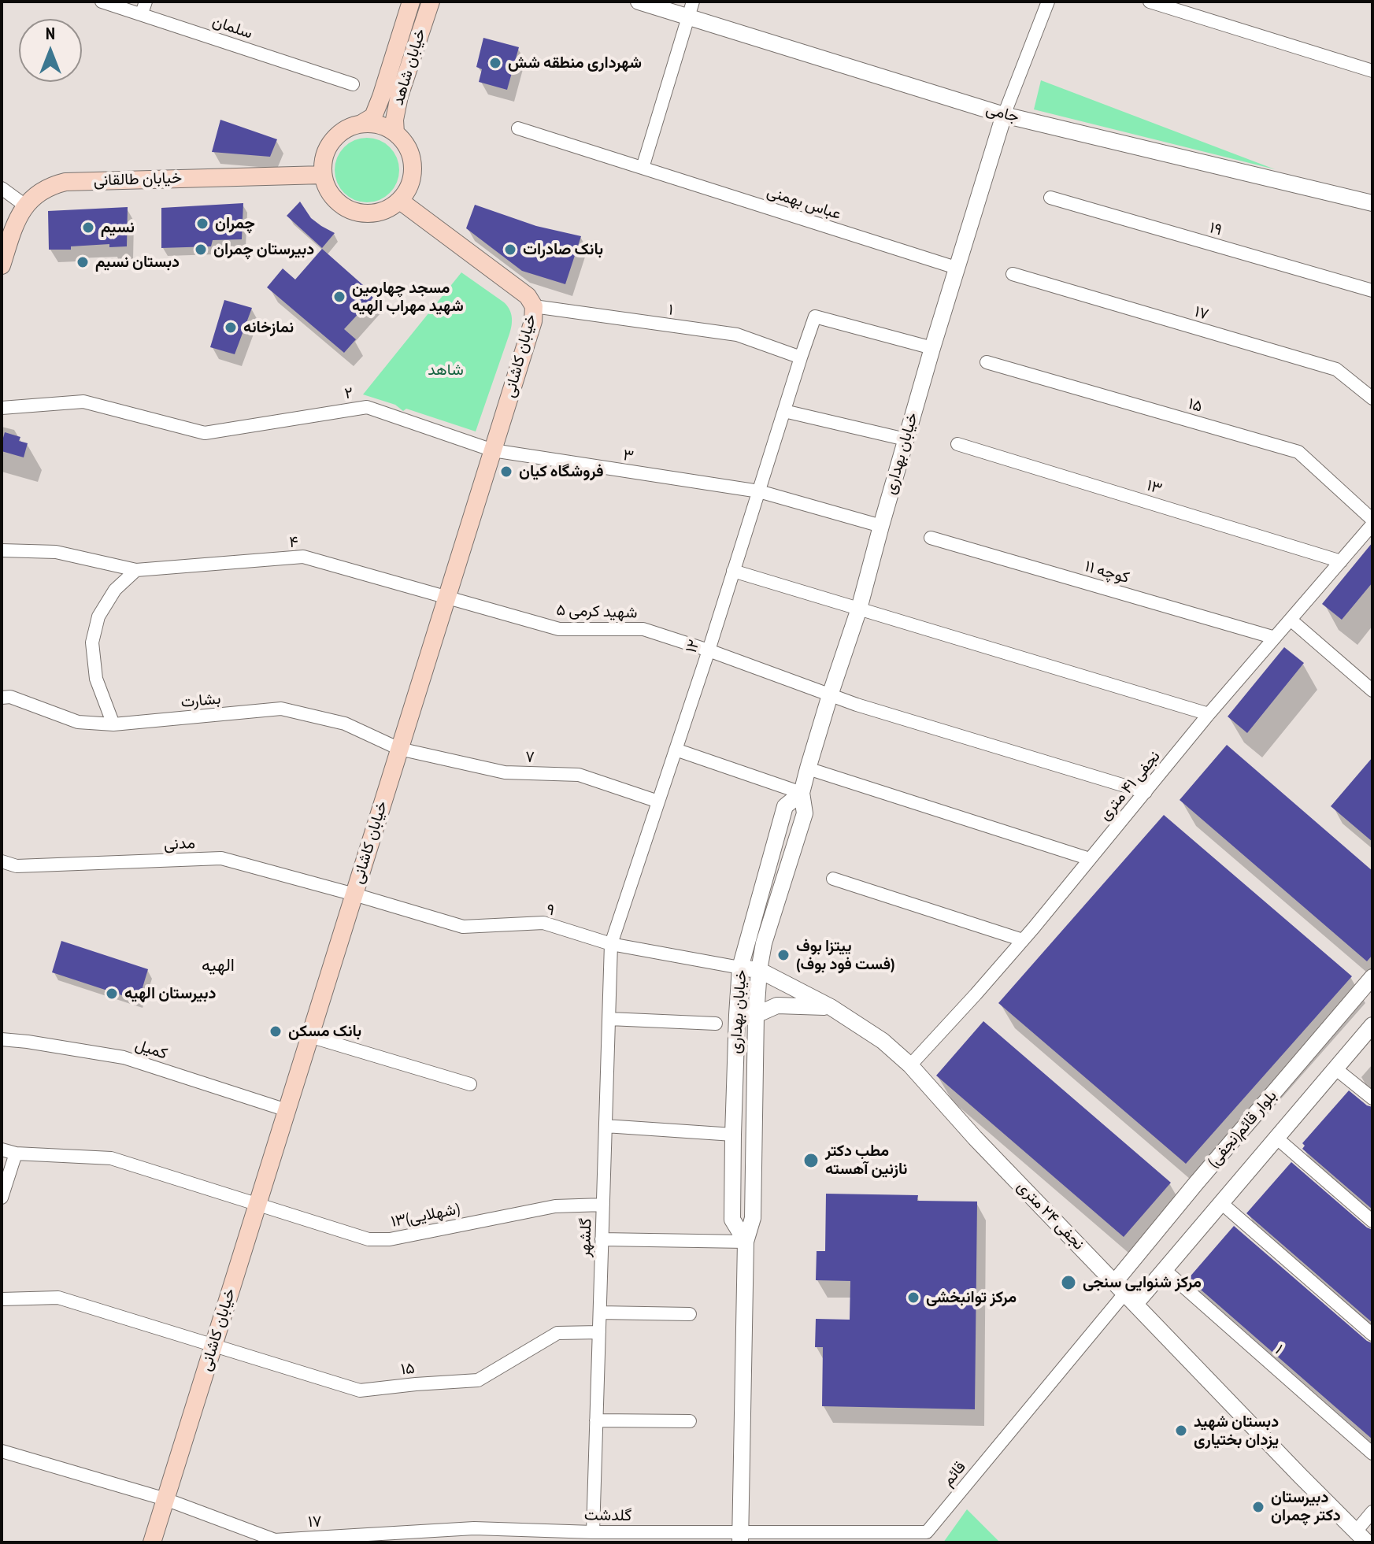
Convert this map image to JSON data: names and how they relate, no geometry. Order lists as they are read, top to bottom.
{
  "streets": {
    "main road": ["خیابان شاهد", "خیابان طالقانی", "خیابان کاشانی"],
    "street": [
      "سلمان",
      "جامی",
      "عباس بهمنی",
      "۱۹",
      "۱",
      "۱۷",
      "۲",
      "۱۵",
      "خیابان بهداری",
      "۳",
      "۱۳",
      "۴",
      "کوچه ۱۱",
      "۵ شهید کرمی",
      "۱۲",
      "بشارت",
      "۷",
      "نجفی ۴۱ متری",
      "مدنی",
      "۹",
      "کمیل",
      "بلوار قائم(نجفی)",
      "۱۳(شهلایی)",
      "نجفی ۲۴ متری",
      "گلشهر",
      "قائم",
      "گلدشت"
    ]
  },
  "crossings": [
    ["خیابان شاهد", "خیابان طالقانی"],
    ["خیابان شاهد", "خیابان کاشانی"],
    ["جامی", "خیابان بهداری"],
    ["خیابان طالقانی", "خیابان کاشانی"],
    ["عباس بهمنی", "خیابان بهداری"],
    ["۱", "خیابان کاشانی"],
    ["۱", "۱۲"],
    ["۱", "بلوار قائم(نجفی)"],
    ["۱۷", "خیابان کاشانی"],
    ["۱۷", "گلدشت"],
    ["خیابان کاشانی", "۲"],
    ["خیابان کاشانی", "۱۵"],
    ["خیابان کاشانی", "۳"],
    ["خیابان کاشانی", "۴"],
    ["خیابان کاشانی", "۵ شهید کرمی"],
    ["خیابان کاشانی", "بشارت"],
    ["خیابان کاشانی", "۷"],
    ["خیابان کاشانی", "مدنی"],
    ["خیابان کاشانی", "۹"],
    ["خیابان کاشانی", "کمیل"],
    ["خیابان کاشانی", "۱۳(شهلایی)"],
    ["۲", "۳"],
    ["۱۵", "گلشهر"],
    ["خیابان بهداری", "۳"],
    ["خیابان بهداری", "۵ شهید کرمی"],
    ["خیابان بهداری", "۱۲"],
    ["خیابان بهداری", "۹"],
    ["خیابان بهداری", "نجفی ۲۴ متری"],
    ["خیابان بهداری", "قائم"],
    ["خیابان بهداری", "گلدشت"],
    ["۳", "۱۲"],
    ["۱۳", "نجفی ۴۱ متری"],
    ["۴", "۵ شهید کرمی"],
    ["کوچه ۱۱", "نجفی ۴۱ متری"],
    ["۵ شهید کرمی", "۱۲"],
    ["۵ شهید کرمی", "نجفی ۴۱ متری"],
    ["۱۲", "۷"],
    ["۱۲", "۹"],
    ["۱۲", "گلشهر"],
    ["بشارت", "۷"],
    ["نجفی ۴۱ متری", "نجفی ۲۴ متری"],
    ["مدنی", "۹"],
    ["۹", "گلشهر"],
    ["بلوار قائم(نجفی)", "نجفی ۲۴ متری"],
    ["بلوار قائم(نجفی)", "قائم"],
    ["۱۳(شهلایی)", "گلشهر"],
    ["نجفی ۲۴ متری", "قائم"],
    ["گلشهر", "گلدشت"],
    ["قائم", "گلدشت"]
  ],
  "districts": ["الهیه"],
  "parks": ["شاهد"],
  "places": [
    "شهرداری منطقه شش",
    "چمران",
    "نسیم",
    "دبیرستان چمران",
    "بانک صادرات",
    "دبستان نسیم",
    "مسجد چهارمین شهید مهراب الهیه",
    "نمازخانه",
    "فروشگاه کیان",
    "پیتزا بوف (فست فود بوف)",
    "دبیرستان الهیه",
    "بانک مسکن",
    "مطب دکتر نازنین آهسته",
    "مرکز شنوایی سنجی",
    "مرکز توانبخشی",
    "دبستان شهید یزدان بختیاری",
    "دبیرستان دکتر چمران"
  ],
  "north": "top"
}
